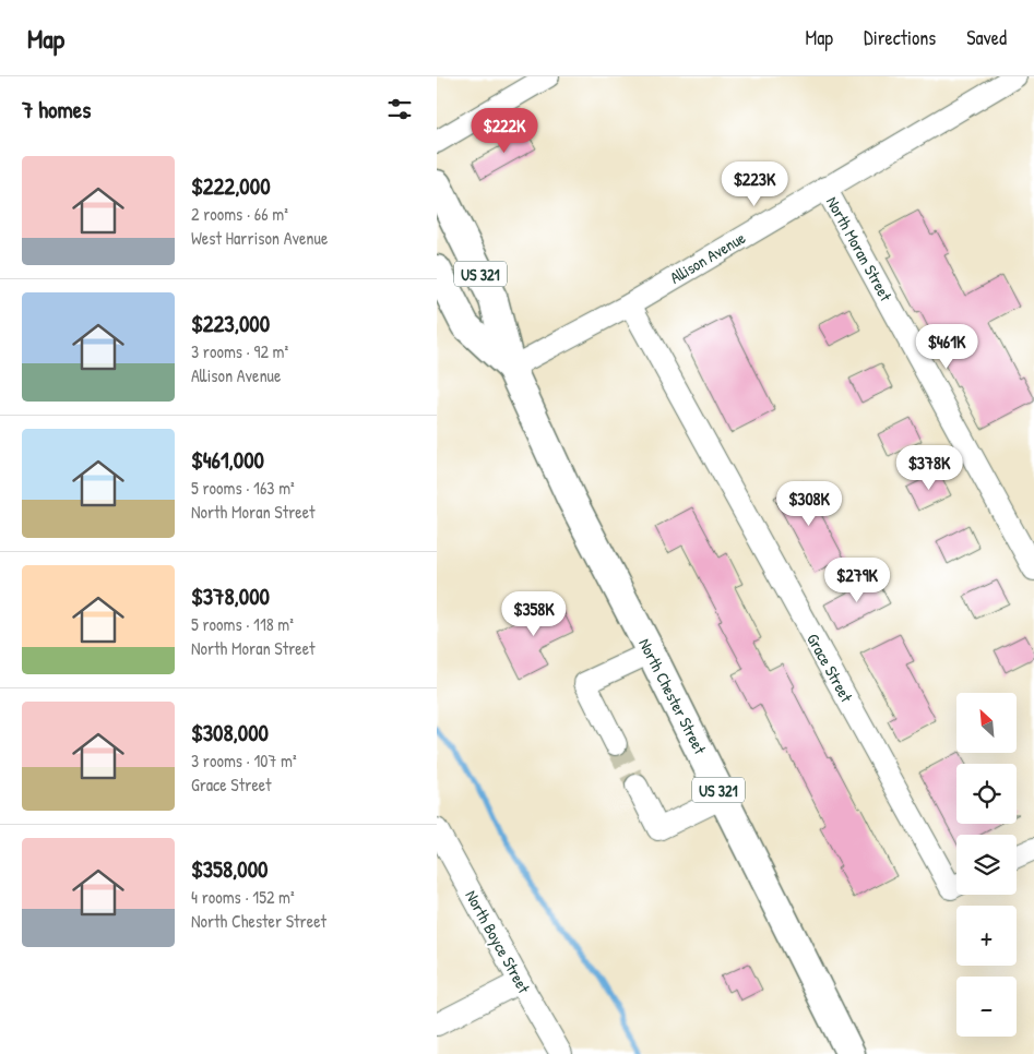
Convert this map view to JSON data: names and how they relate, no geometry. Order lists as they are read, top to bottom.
{
  "streets": {
    "main road": ["US 321", "North Chester Street"],
    "street": [
      "North Moran Street",
      "Allison Avenue",
      "Grace Street",
      "North Boyce Street"
    ]
  },
  "crossings": [
    ["North Moran Street", "Allison Avenue"],
    ["Allison Avenue", "Grace Street"],
    ["Allison Avenue", "North Chester Street"]
  ],
  "north": "top left",
  "page": {
    "header": "Map",
    "nav": ["Map", "Directions", "Saved"],
    "heading": "7 homes",
    "price": [
      "$222K",
      "$223K",
      "$461K",
      "$378K",
      "$308K",
      "$279K",
      "$358K"
    ],
    "list": [
      {
        "name": "$222,000",
        "note": "2 rooms · 66 m² · West Harrison Avenue"
      },
      {
        "name": "$223,000",
        "note": "3 rooms · 92 m² · Allison Avenue"
      },
      {
        "name": "$461,000",
        "note": "5 rooms · 163 m² · North Moran Street"
      },
      {
        "name": "$378,000",
        "note": "5 rooms · 118 m² · North Moran Street"
      },
      {
        "name": "$308,000",
        "note": "3 rooms · 107 m² · Grace Street"
      },
      {
        "name": "$358,000",
        "note": "4 rooms · 152 m² · North Chester Street"
      }
    ],
    "map_buttons": ["+", "−"]
  }
}
